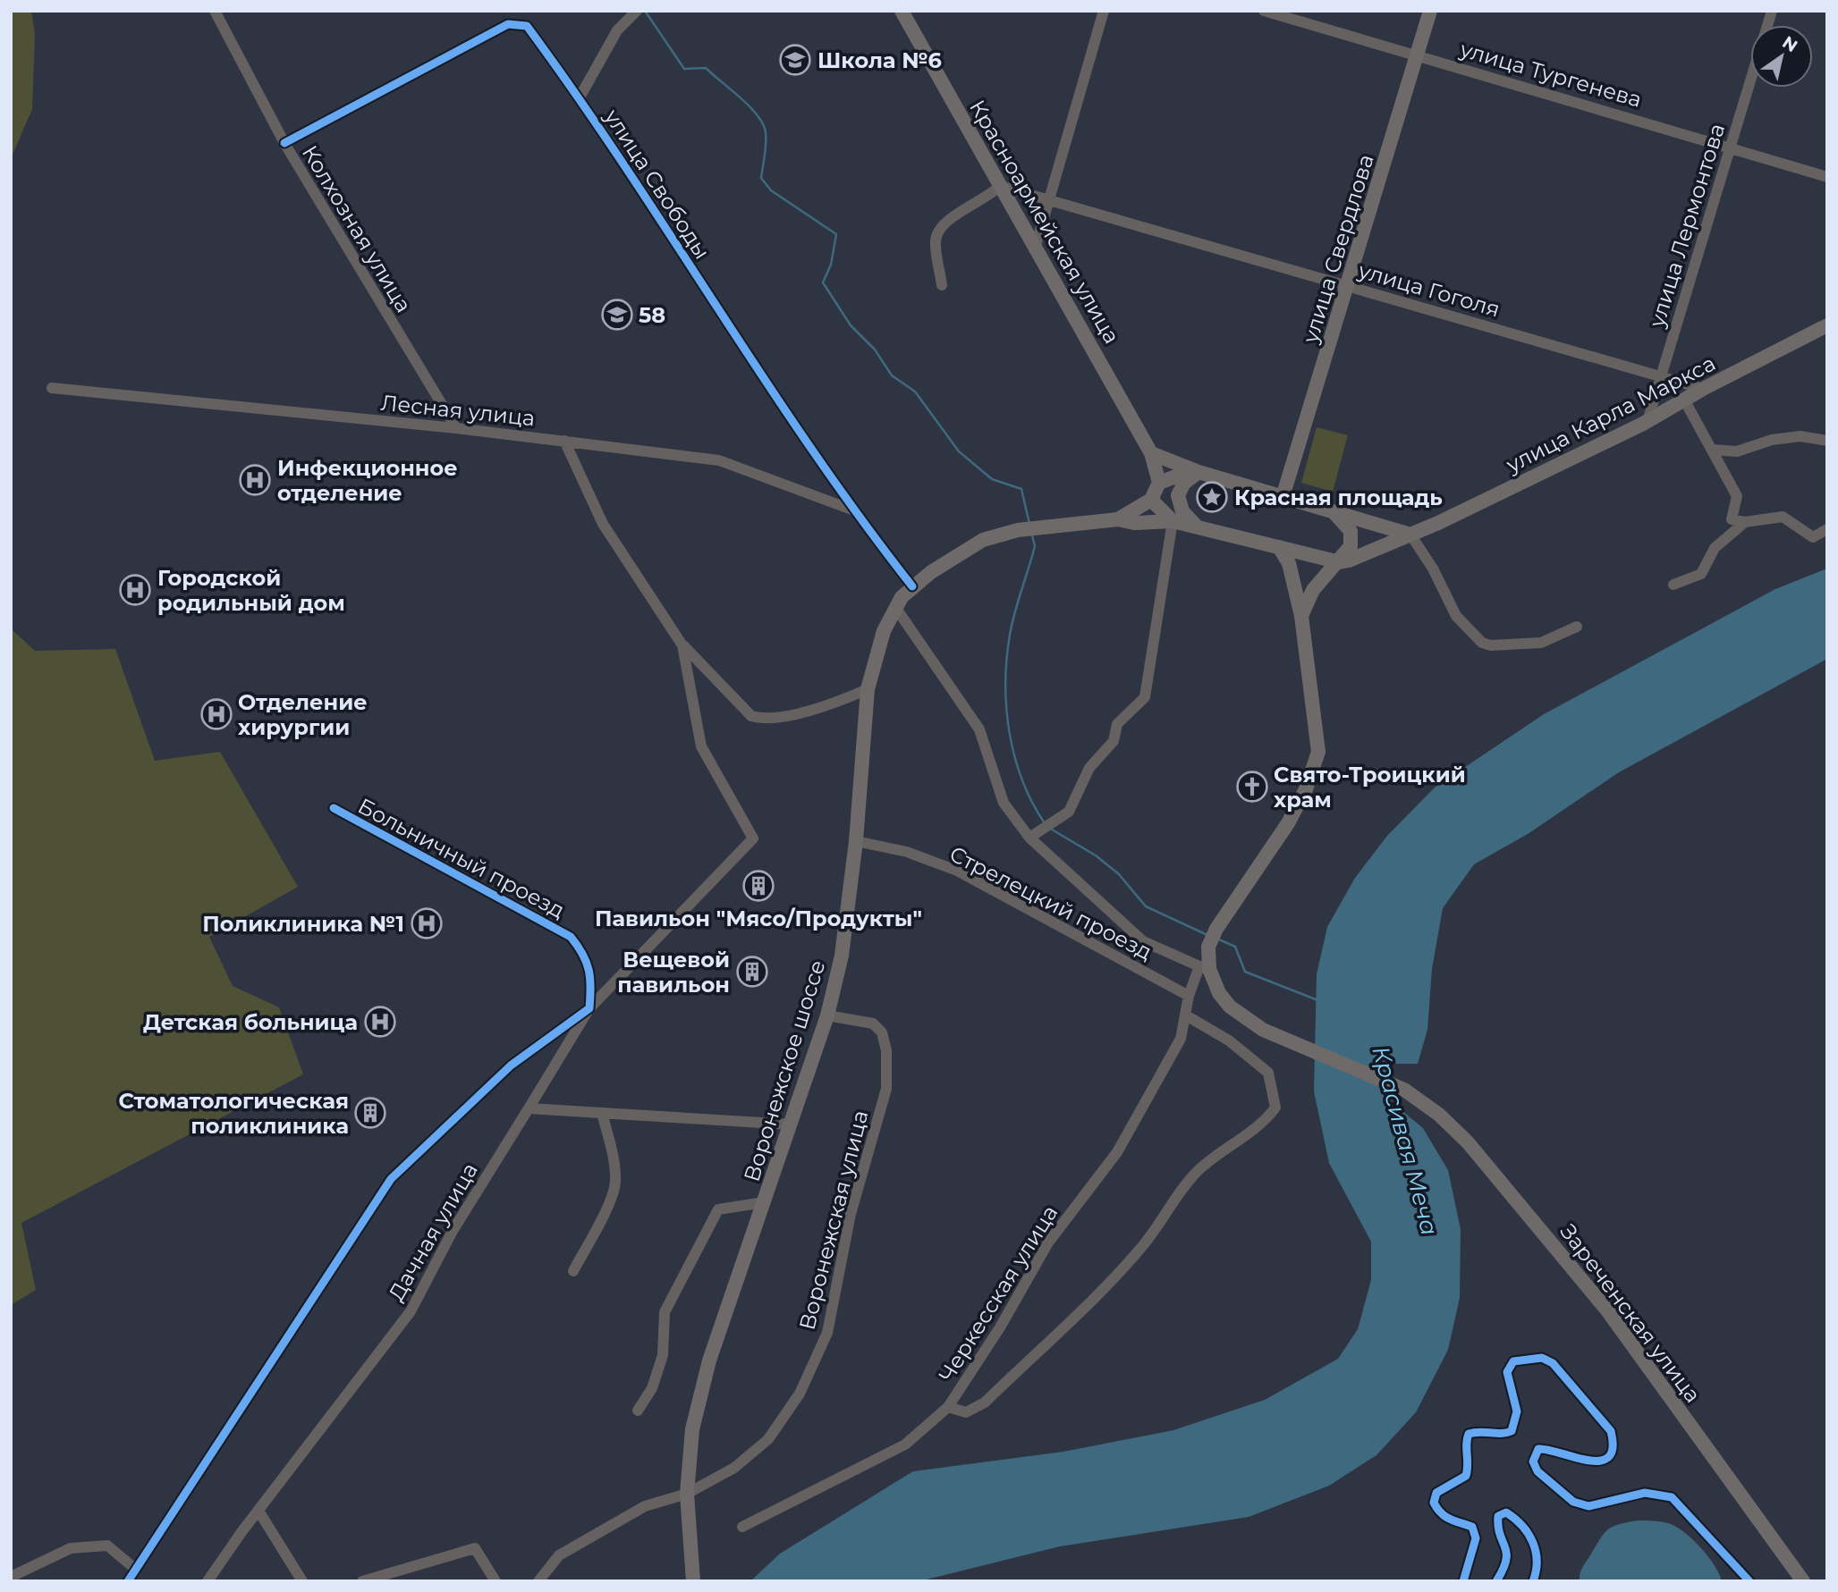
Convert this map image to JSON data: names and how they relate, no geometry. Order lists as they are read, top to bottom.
{
  "streets": {
    "main road": [
      "Красноармейская улица",
      "улица Свердлова",
      "улица Карла Маркса",
      "Воронежское шоссе",
      "Зареченская улица"
    ],
    "street": [
      "улица Тургенева",
      "улица Свободы",
      "улица Лермонтова",
      "Колхозная улица",
      "улица Гоголя",
      "Лесная улица",
      "Больничный проезд",
      "Стрелецкий проезд",
      "Воронежская улица",
      "Дачная улица",
      "Черкесская улица"
    ]
  },
  "crossings": [
    ["улица Тургенева", "улица Лермонтова"],
    ["улица Тургенева", "улица Свердлова"],
    ["улица Свободы", "Колхозная улица"],
    ["улица Свободы", "Лесная улица"],
    ["улица Свободы", "Воронежское шоссе"],
    ["Красноармейская улица", "улица Гоголя"],
    ["улица Лермонтова", "улица Гоголя"],
    ["улица Лермонтова", "улица Карла Маркса"],
    ["Колхозная улица", "Лесная улица"],
    ["улица Свердлова", "улица Гоголя"],
    ["улица Гоголя", "улица Карла Маркса"],
    ["Стрелецкий проезд", "Воронежское шоссе"],
    ["Стрелецкий проезд", "Черкесская улица"],
    ["Воронежское шоссе", "Воронежская улица"],
    ["Черкесская улица", "Зареченская улица"]
  ],
  "water": ["Красивая Меча"],
  "places": {
    "school or university": ["Школа №6", "58"],
    "hospital": [
      "Инфекционное отделение",
      "Городской родильный дом",
      "Отделение хирургии",
      "Поликлиника №1",
      "Детская больница"
    ],
    "place": ["Красная площадь"],
    "church": ["Свято-Троицкий храм"],
    "building": ["Павильон \"Мясо/Продукты\"", "Вещевой павильон", "Стоматологическая поликлиника"]
  },
  "north": "top right"
}
